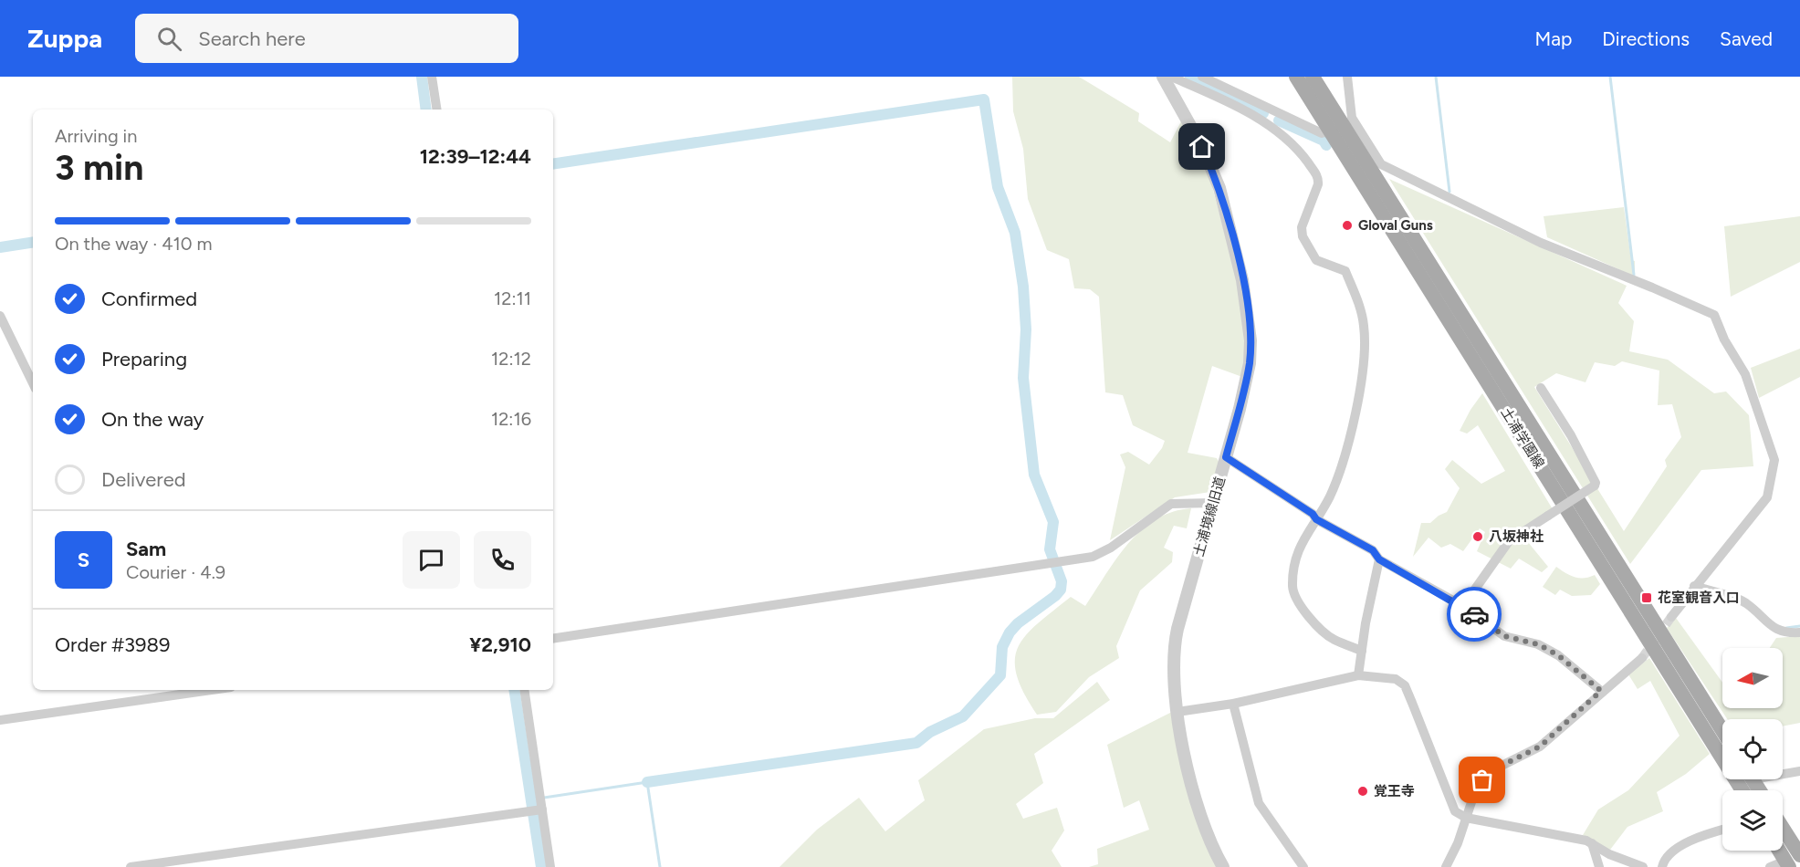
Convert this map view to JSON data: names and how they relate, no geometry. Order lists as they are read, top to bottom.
{
  "streets": {
    "main road": ["土浦学園線"],
    "street": ["土浦境線旧道"]
  },
  "places": {
    "other": ["Gloval Guns", "八坂神社", "覚王寺"],
    "transit": ["花室観音入口"]
  },
  "north": "left",
  "page": {
    "header": "Zuppa",
    "search": "Search here",
    "nav": ["Map", "Directions", "Saved"],
    "heading": ["3 min", "Arriving in", "12:39–12:44"],
    "panel": [
      "Sam",
      "Courier · 4.9",
      "Order #3989",
      "¥2,910"
    ],
    "bar": "On the way · 410 m",
    "list": [
      ["Confirmed", "12:11"],
      ["Preparing", "12:12"],
      ["On the way", "12:16"],
      "Delivered"
    ],
    "round": "S"
  }
}
